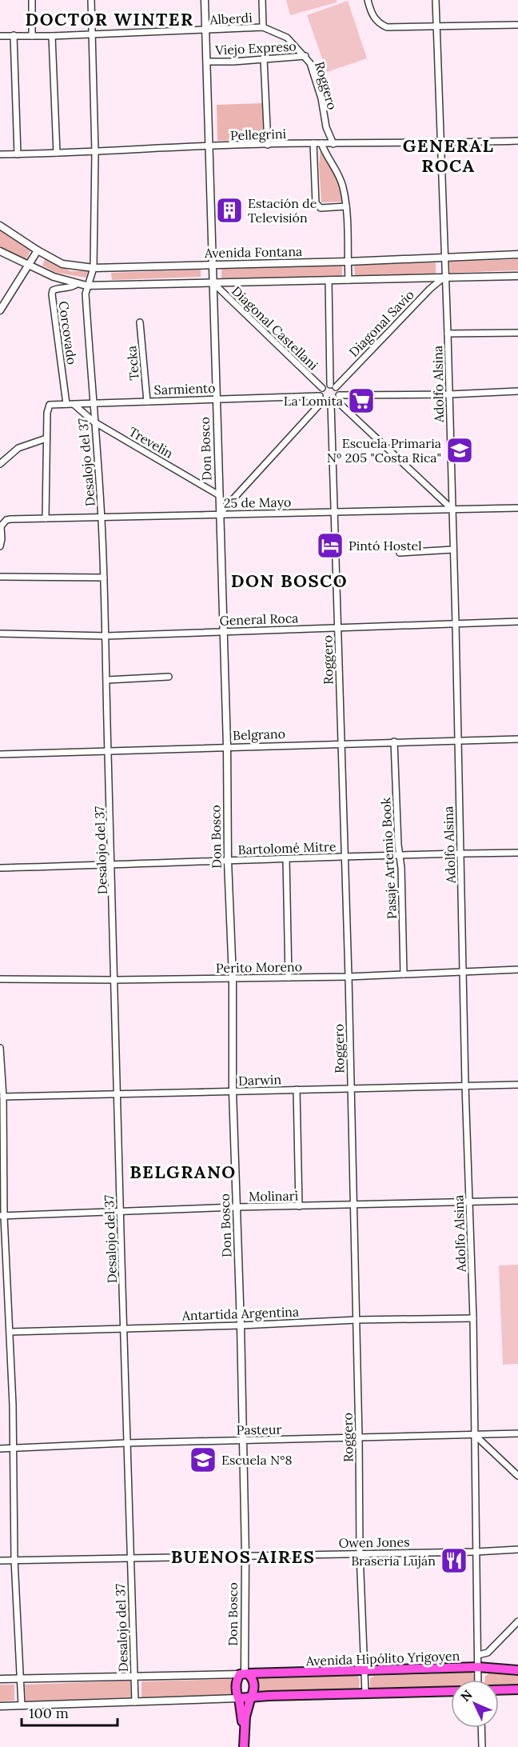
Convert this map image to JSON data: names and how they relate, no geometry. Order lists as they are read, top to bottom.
{
  "streets": {
    "highway": ["Avenida Hipólito Yrigoyen"],
    "street": [
      "Alberdi",
      "Viejo Expreso",
      "Roggero",
      "Pellegrini",
      "Avenida Fontana",
      "Diagonal Savio",
      "Diagonal Castellani",
      "Corcovado",
      "Tecka",
      "Adolfo Alsina",
      "Sarmiento",
      "Trevelin",
      "Don Bosco",
      "Desalojo del 37",
      "25 de Mayo",
      "General Roca",
      "Belgrano",
      "Bartolomé Mitre",
      "Pasaje Artemio Book",
      "Perito Moreno",
      "Darwin",
      "Molinari",
      "Antartida Argentina",
      "Pasteur",
      "Owen Jones"
    ]
  },
  "crossings": [
    ["Alberdi", "Roggero"],
    ["Alberdi", "Don Bosco"],
    ["Alberdi", "Desalojo del 37"],
    ["Viejo Expreso", "Roggero"],
    ["Viejo Expreso", "Don Bosco"],
    ["Roggero", "Pellegrini"],
    ["Roggero", "25 de Mayo"],
    ["Roggero", "General Roca"],
    ["Roggero", "Belgrano"],
    ["Roggero", "Bartolomé Mitre"],
    ["Roggero", "Perito Moreno"],
    ["Roggero", "Darwin"],
    ["Roggero", "Molinari"],
    ["Roggero", "Antartida Argentina"],
    ["Roggero", "Pasteur"],
    ["Roggero", "Owen Jones"],
    ["Roggero", "Avenida Hipólito Yrigoyen"],
    ["Pellegrini", "Adolfo Alsina"],
    ["Pellegrini", "Don Bosco"],
    ["Pellegrini", "Desalojo del 37"],
    ["Avenida Fontana", "Adolfo Alsina"],
    ["Avenida Fontana", "Don Bosco"],
    ["Avenida Fontana", "Desalojo del 37"],
    ["Diagonal Savio", "Adolfo Alsina"],
    ["Diagonal Castellani", "Don Bosco"],
    ["Corcovado", "Sarmiento"],
    ["Tecka", "Sarmiento"],
    ["Adolfo Alsina", "25 de Mayo"],
    ["Adolfo Alsina", "General Roca"],
    ["Adolfo Alsina", "Belgrano"],
    ["Adolfo Alsina", "Bartolomé Mitre"],
    ["Adolfo Alsina", "Perito Moreno"],
    ["Adolfo Alsina", "Darwin"],
    ["Adolfo Alsina", "Molinari"],
    ["Adolfo Alsina", "Antartida Argentina"],
    ["Adolfo Alsina", "Pasteur"],
    ["Adolfo Alsina", "Owen Jones"],
    ["Adolfo Alsina", "Avenida Hipólito Yrigoyen"],
    ["Sarmiento", "Trevelin"],
    ["Sarmiento", "Don Bosco"],
    ["Sarmiento", "Desalojo del 37"],
    ["Trevelin", "Don Bosco"],
    ["Trevelin", "Desalojo del 37"],
    ["Don Bosco", "25 de Mayo"],
    ["Don Bosco", "General Roca"],
    ["Don Bosco", "Belgrano"],
    ["Don Bosco", "Bartolomé Mitre"],
    ["Don Bosco", "Perito Moreno"],
    ["Don Bosco", "Darwin"],
    ["Don Bosco", "Molinari"],
    ["Don Bosco", "Antartida Argentina"],
    ["Don Bosco", "Pasteur"],
    ["Don Bosco", "Owen Jones"],
    ["Don Bosco", "Avenida Hipólito Yrigoyen"],
    ["Desalojo del 37", "25 de Mayo"],
    ["Desalojo del 37", "General Roca"],
    ["Desalojo del 37", "Belgrano"],
    ["Desalojo del 37", "Bartolomé Mitre"],
    ["Desalojo del 37", "Perito Moreno"],
    ["Desalojo del 37", "Darwin"],
    ["Desalojo del 37", "Molinari"],
    ["Desalojo del 37", "Antartida Argentina"],
    ["Desalojo del 37", "Pasteur"],
    ["Desalojo del 37", "Owen Jones"],
    ["Desalojo del 37", "Avenida Hipólito Yrigoyen"],
    ["Belgrano", "Pasaje Artemio Book"],
    ["Bartolomé Mitre", "Pasaje Artemio Book"],
    ["Pasaje Artemio Book", "Perito Moreno"]
  ],
  "districts": [
    "DOCTOR WINTER",
    "GENERAL ROCA",
    "DON BOSCO",
    "BELGRANO",
    "BUENOS AIRES"
  ],
  "places": {
    "building": ["Estación de Televisión"],
    "supermarket": ["La Lomita"],
    "school or university": ["Escuela Primaria Nº 205 \"Costa Rica\"", "Escuela N°8"],
    "hotel": ["Pintó Hostel"],
    "restaurant": ["Brasería Luján"]
  },
  "scale_bar": "100 m",
  "north": "top left"
}
